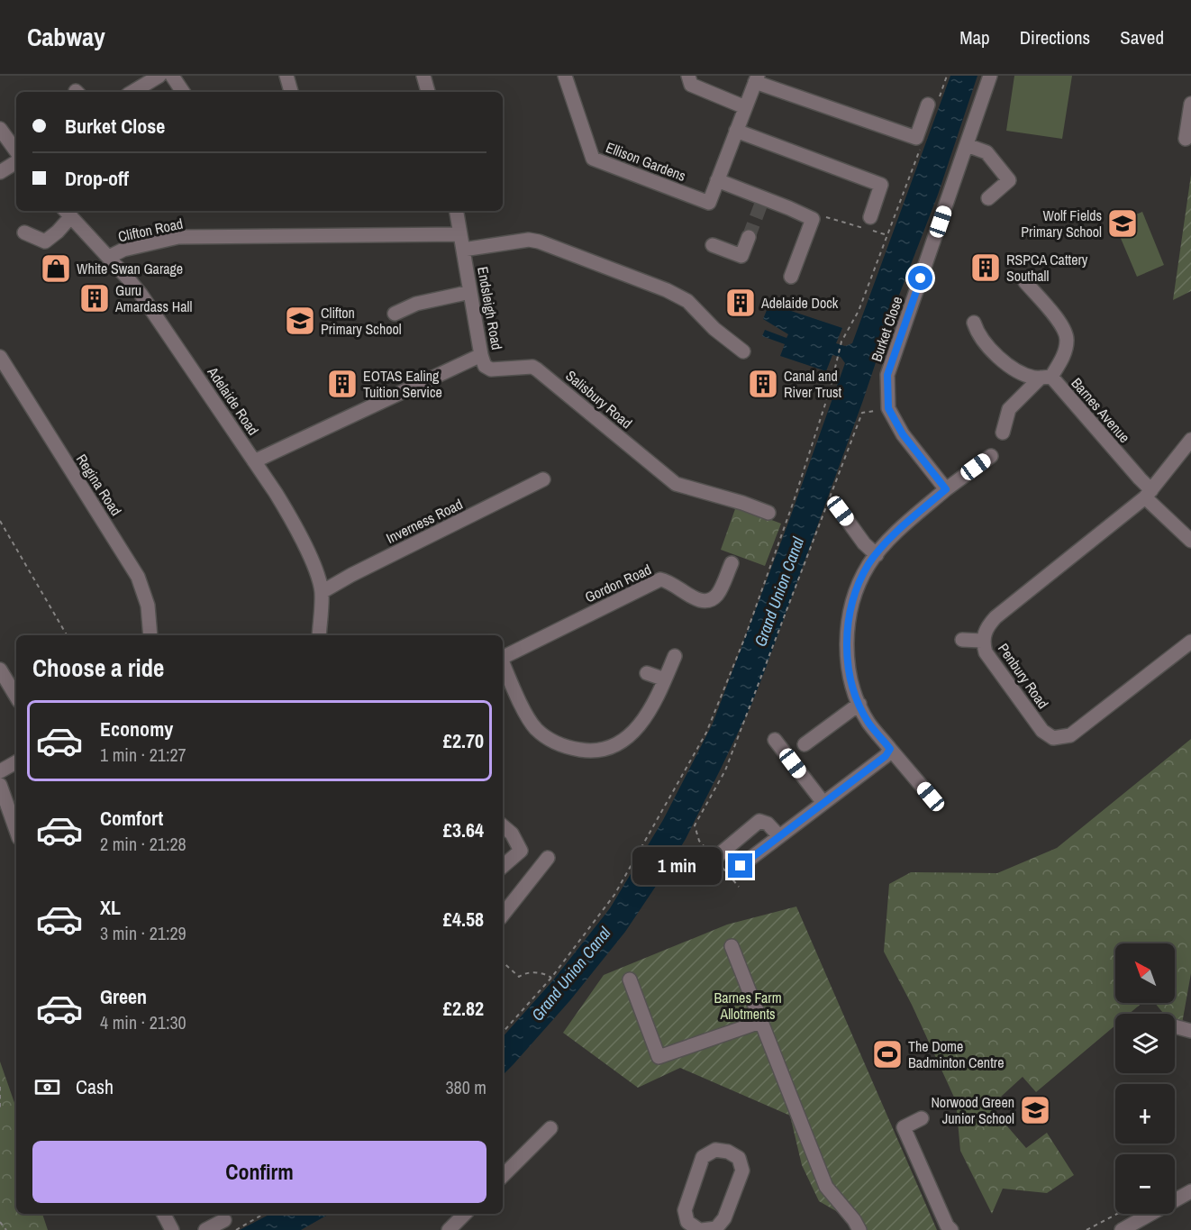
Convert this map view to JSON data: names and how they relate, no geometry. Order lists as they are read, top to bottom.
{
  "streets": {
    "street": [
      "Ellison Gardens",
      "Clifton Road",
      "Endsleigh Road",
      "Burket Close",
      "Salisbury Road",
      "Adelaide Road",
      "Barnes Avenue",
      "Regina Road",
      "Inverness Road",
      "Gordon Road",
      "Penbury Road"
    ]
  },
  "crossings": [
    ["Clifton Road", "Endsleigh Road"],
    ["Clifton Road", "Adelaide Road"],
    ["Endsleigh Road", "Salisbury Road"],
    ["Adelaide Road", "Inverness Road"],
    ["Barnes Avenue", "Penbury Road"]
  ],
  "water": ["Grand Union Canal"],
  "parks": ["Barnes Farm Allotments"],
  "places": {
    "school or university": ["Wolf Fields Primary School", "Clifton Primary School", "Norwood Green Junior School"],
    "building": [
      "RSPCA Cattery Southall",
      "Guru Amardass Hall",
      "Adelaide Dock",
      "EOTAS Ealing Tuition Service",
      "Canal and River Trust"
    ],
    "shop": ["White Swan Garage"],
    "sports": ["The Dome Badminton Centre"]
  },
  "north": "top left",
  "page": {
    "header": "Cabway",
    "nav": ["Map", "Directions", "Saved"],
    "banner": ["Burket Close", "Drop-off"],
    "heading": "Choose a ride",
    "list": [
      {
        "name": "Economy",
        "note": "1 min · 21:27",
        "value": "£2.70"
      },
      {
        "name": "Comfort",
        "note": "2 min · 21:28",
        "value": "£3.64"
      },
      {
        "name": "XL",
        "note": "3 min · 21:29",
        "value": "£4.58"
      },
      {
        "name": "Green",
        "note": "4 min · 21:30",
        "value": "£2.82"
      }
    ],
    "bubble": "1 min",
    "map_buttons": ["+", "−"],
    "pay": ["Cash", "380 m"],
    "buttons": "Confirm"
  }
}
